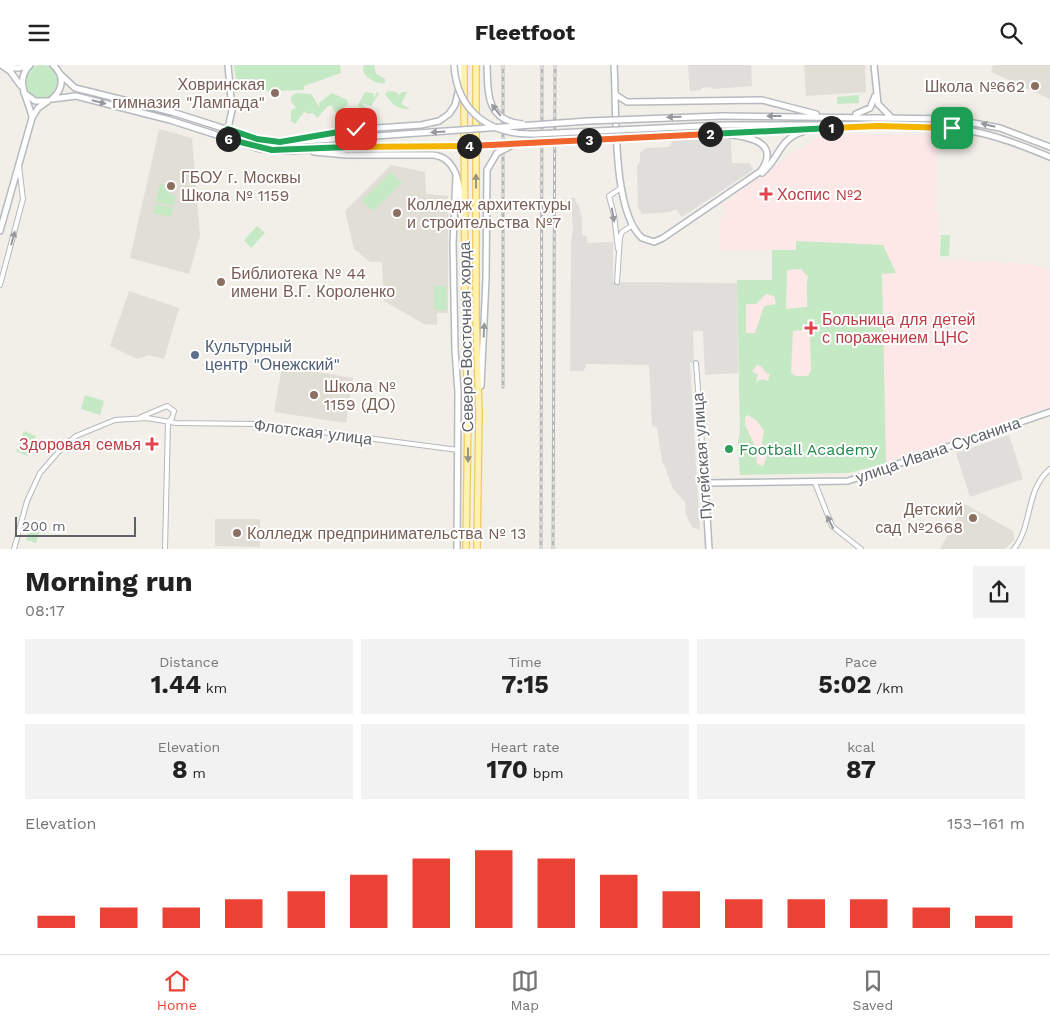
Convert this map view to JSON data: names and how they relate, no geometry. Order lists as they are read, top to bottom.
{
  "streets": {
    "main road": ["Северо-Восточная хорда", "улица Ивана Сусанина", "Путейская улица"],
    "street": ["Флотская улица"]
  },
  "crossings": [
    ["улица Ивана Сусанина", "Путейская улица"]
  ],
  "places": {
    "other": [
      "Школа №662",
      "Ховринская гимназия \"Лампада\"",
      "ГБОУ г. Москвы Школа № 1159",
      "Колледж архитектуры и строительства №7",
      "Библиотека № 44 имени В.Г. Короленко",
      "Культурный центр \"Онежский\"",
      "Школа № 1159 (ДО)",
      "Football Academy",
      "Детский сад №2668",
      "Колледж предпринимательства № 13"
    ],
    "health": ["Хоспис №2", "Больница для детей с поражением ЦНС", "Здоровая семья"]
  },
  "scale_bar": "200 m",
  "page": {
    "header": "Fleetfoot",
    "pins": [
      "1",
      "2",
      "6",
      "3",
      "4"
    ],
    "scale": "200 m",
    "heading": ["Morning run", "08:17"],
    "stats": [
      ["Distance", "1.44 km"],
      ["Time", "7:15"],
      ["Pace", "5:02 /km"],
      ["Elevation", "8 m"],
      ["Heart rate", "170 bpm"],
      ["kcal", "87"]
    ],
    "chart": ["Elevation", "153–161 m"],
    "tabs": ["Home", "Map", "Saved"]
  }
}
